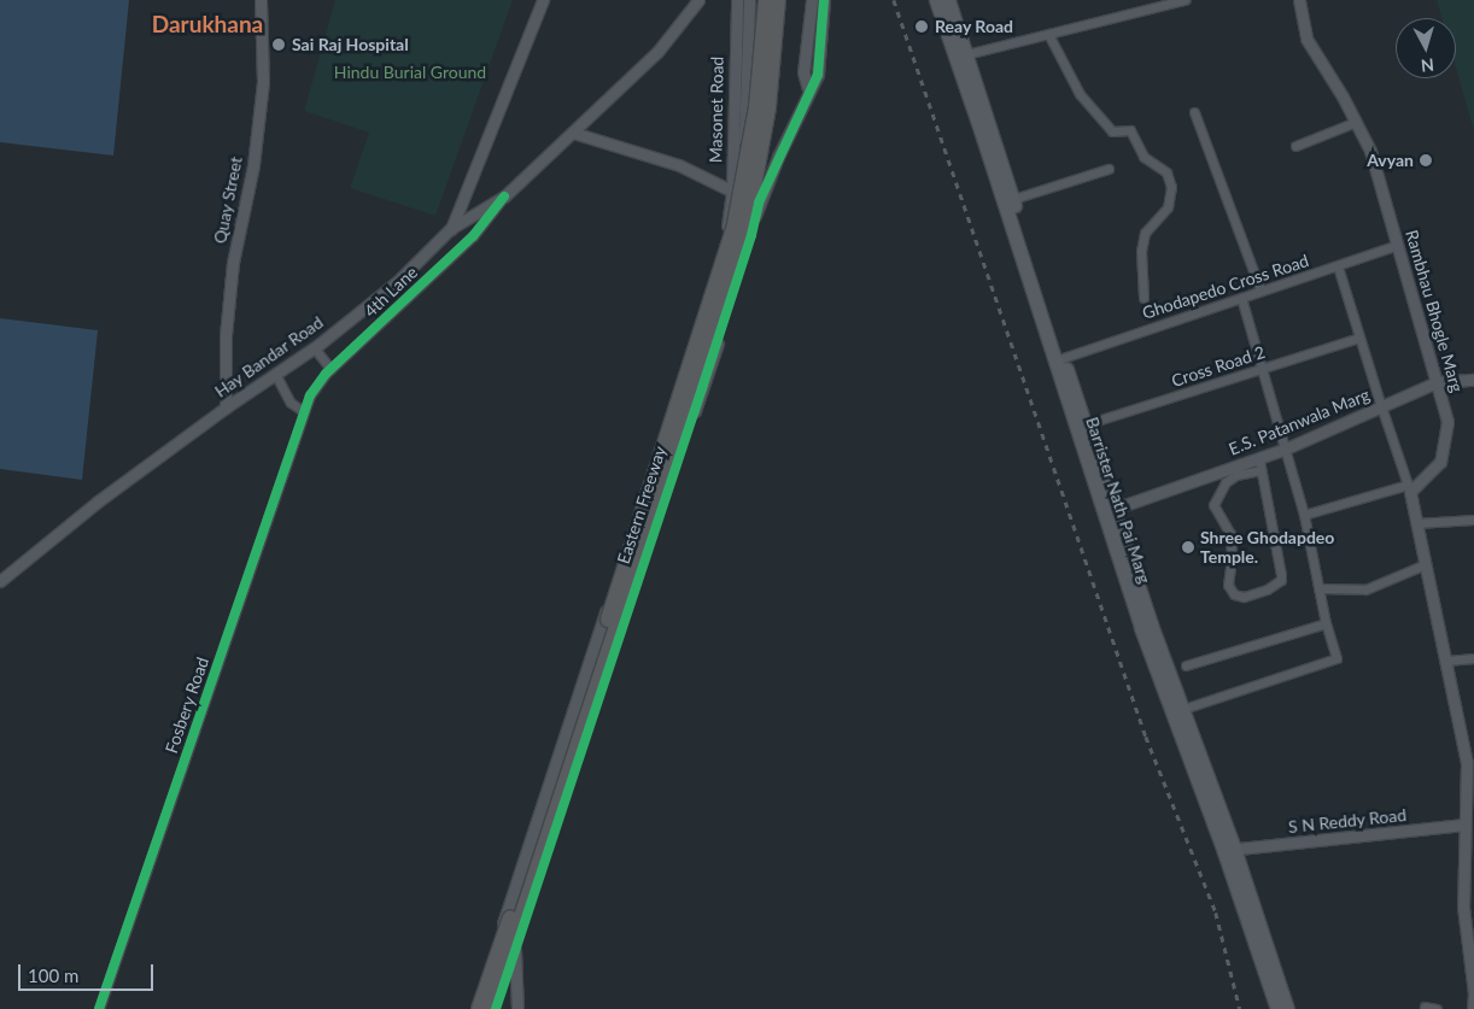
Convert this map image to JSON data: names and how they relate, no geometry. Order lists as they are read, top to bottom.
{
  "streets": {
    "highway": ["Eastern Freeway"],
    "main road": ["Barrister Nath Pai Marg"],
    "street": [
      "Masonet Road",
      "Quay Street",
      "Ghodapedo Cross Road",
      "4th Lane",
      "Rambhau Bhogle Marg",
      "Hay Bandar Road",
      "Cross Road 2",
      "E.S. Patanwala Marg",
      "Fosbery Road",
      "S N Reddy Road"
    ]
  },
  "crossings": [
    ["Masonet Road", "Eastern Freeway"],
    ["Quay Street", "Hay Bandar Road"],
    ["Ghodapedo Cross Road", "Rambhau Bhogle Marg"],
    ["Ghodapedo Cross Road", "Barrister Nath Pai Marg"],
    ["4th Lane", "Hay Bandar Road"],
    ["4th Lane", "Fosbery Road"],
    ["Rambhau Bhogle Marg", "E.S. Patanwala Marg"],
    ["Cross Road 2", "Barrister Nath Pai Marg"],
    ["E.S. Patanwala Marg", "Barrister Nath Pai Marg"],
    ["Barrister Nath Pai Marg", "S N Reddy Road"]
  ],
  "districts": ["Darukhana"],
  "parks": ["Hindu Burial Ground"],
  "places": [
    "Reay Road",
    "Sai Raj Hospital",
    "Avyan",
    "Shree Ghodapdeo Temple."
  ],
  "scale_bar": "100 m",
  "north": "bottom"
}
